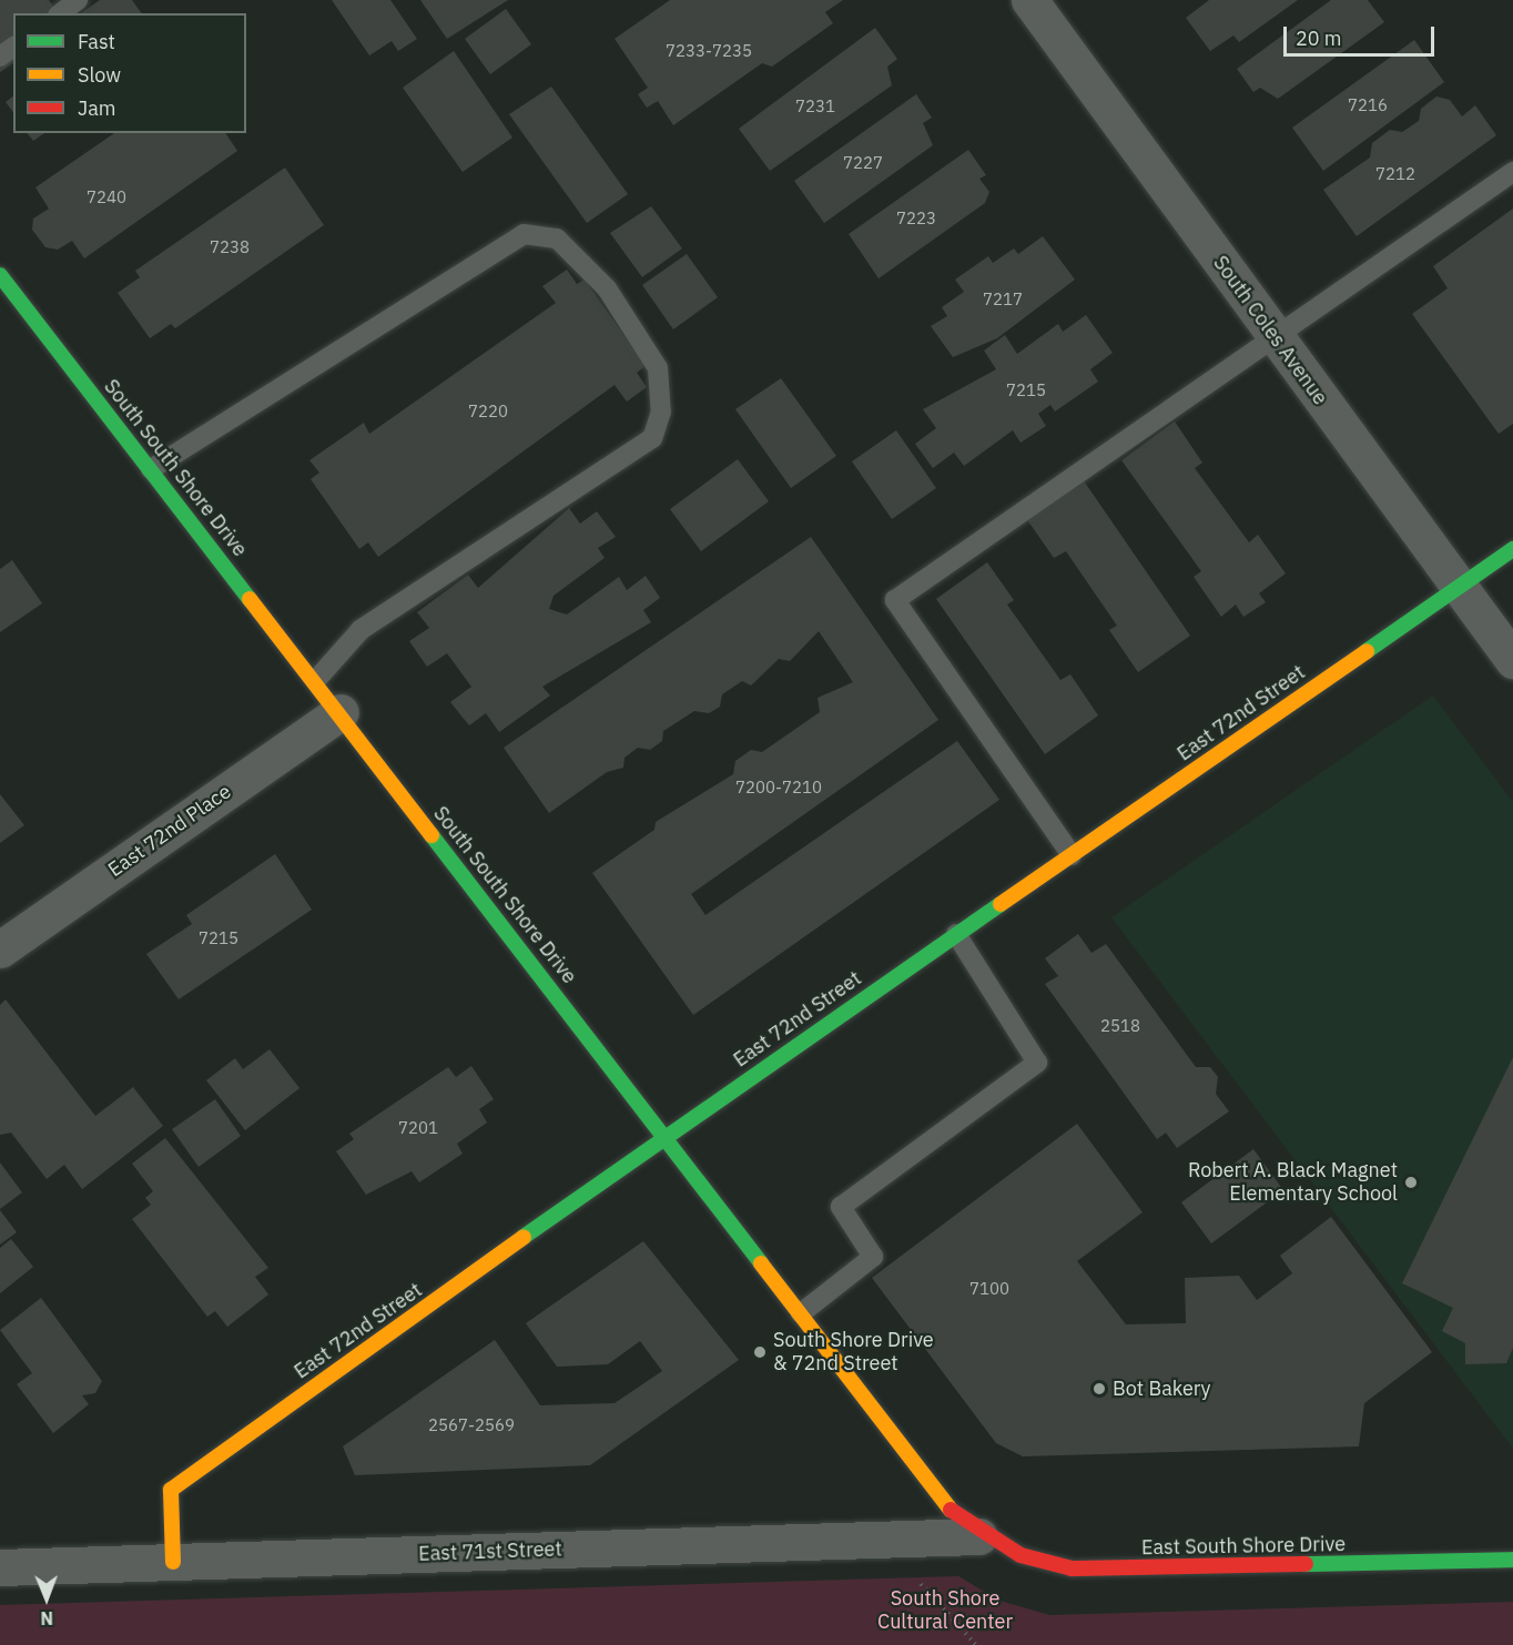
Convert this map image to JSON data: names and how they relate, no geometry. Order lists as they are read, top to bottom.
{
  "streets": {
    "main road": ["South South Shore Drive", "East 72nd Street", "East South Shore Drive"],
    "street": ["South Coles Avenue", "East 72nd Place", "East 71st Street"]
  },
  "crossings": [
    ["South Coles Avenue", "East 72nd Street"],
    ["South South Shore Drive", "East 72nd Street"],
    ["South South Shore Drive", "East 72nd Place"],
    ["South South Shore Drive", "East South Shore Drive"],
    ["South South Shore Drive", "East 71st Street"],
    ["East 72nd Street", "East 71st Street"],
    ["East South Shore Drive", "East 71st Street"]
  ],
  "parks": ["South Shore Cultural Center"],
  "places": ["Robert A. Black Magnet Elementary School", "South Shore Drive & 72nd Street", "Bot Bakery"],
  "house_numbers": [
    "7233-7235",
    "7216",
    "7231",
    "7227",
    "7212",
    "7240",
    "7223",
    "7238",
    "7217",
    "7215",
    "7220",
    "7200-7210",
    "7215",
    "2518",
    "7201",
    "7100",
    "2567-2569"
  ],
  "legend": ["Fast", "Slow", "Jam"],
  "scale_bar": "20 m",
  "north": "bottom"
}
